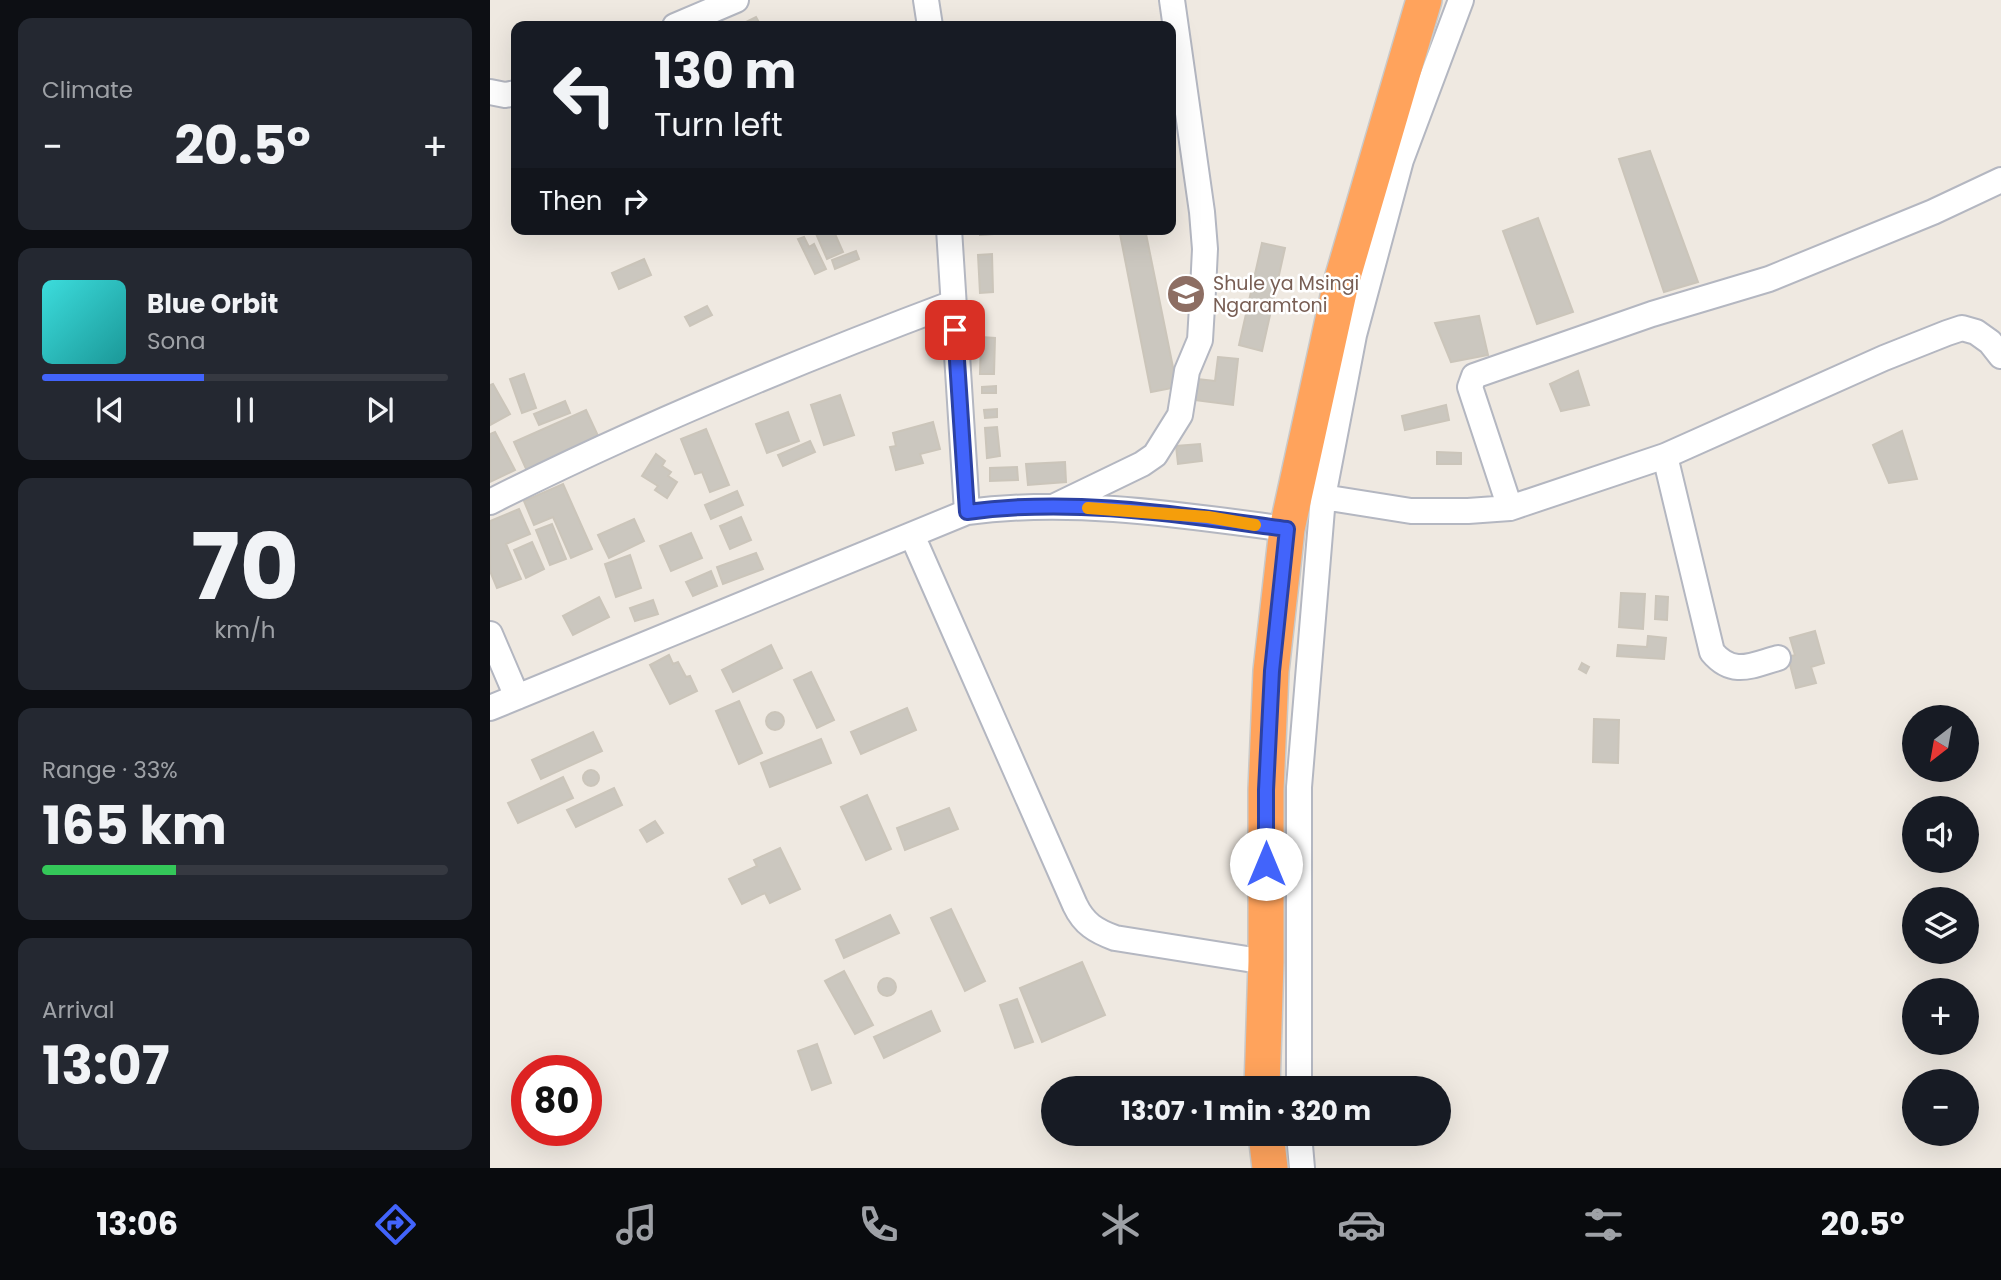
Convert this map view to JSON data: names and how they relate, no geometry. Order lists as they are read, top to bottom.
{
  "places": {
    "school or university": ["Shule ya Msingi Ngaramtoni"]
  },
  "north": "bottom left",
  "page": {
    "tile": [
      "Climate",
      ["70", "km/h"],
      ["Range · 33%", "165 km"],
      ["Arrival", "13:07"]
    ],
    "turn": ["130 m", "Turn left"],
    "heat": ["−", "20.5°", "+"],
    "then": "Then",
    "song": ["Blue Orbit", "Sona"],
    "map_buttons": ["+", "−"],
    "limit": "80",
    "trip": "13:07 · 1 min · 320 m",
    "tabs": ["13:06", "20.5°"]
  }
}
